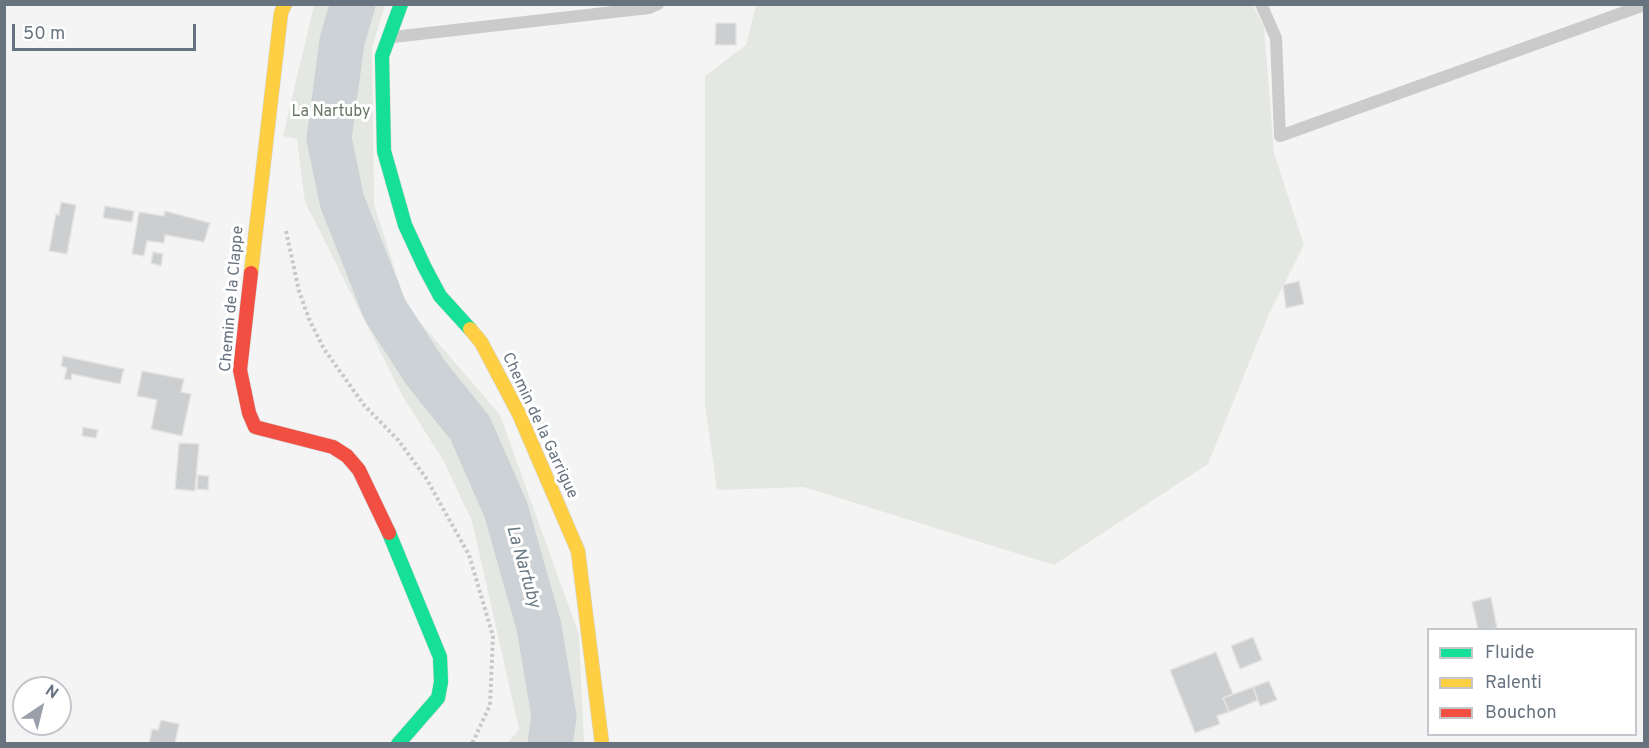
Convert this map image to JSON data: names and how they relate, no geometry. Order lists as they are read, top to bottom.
{
  "streets": {
    "street": ["Chemin de la Clappe", "Chemin de la Garrigue"]
  },
  "water": ["La Nartuby"],
  "parks": ["La Nartuby"],
  "legend": ["Fluide", "Ralenti", "Bouchon"],
  "scale_bar": "50 m",
  "north": "top right"
}
